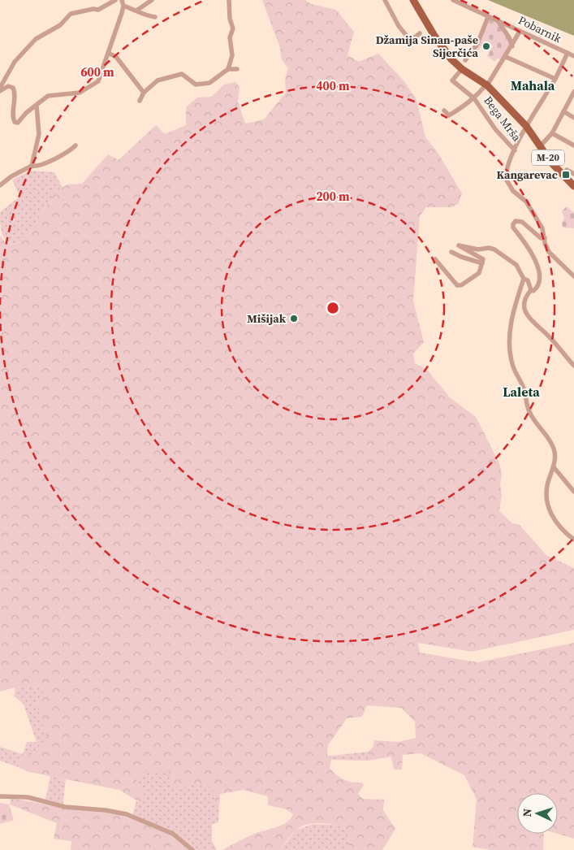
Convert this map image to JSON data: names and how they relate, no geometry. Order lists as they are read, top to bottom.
{
  "streets": {
    "main road": ["M-20"],
    "street": ["Pobarnik", "Bega Mrša"]
  },
  "crossings": [
    ["Bega Mrša", "M-20"]
  ],
  "districts": ["Mahala", "Laleta"],
  "places": {
    "other": ["Džamija Sinan-paše Sijerčića", "Mišijak"],
    "transit": ["Kangarevac"]
  },
  "north": "left",
  "rings": ["600 m", "400 m", "200 m"]
}
